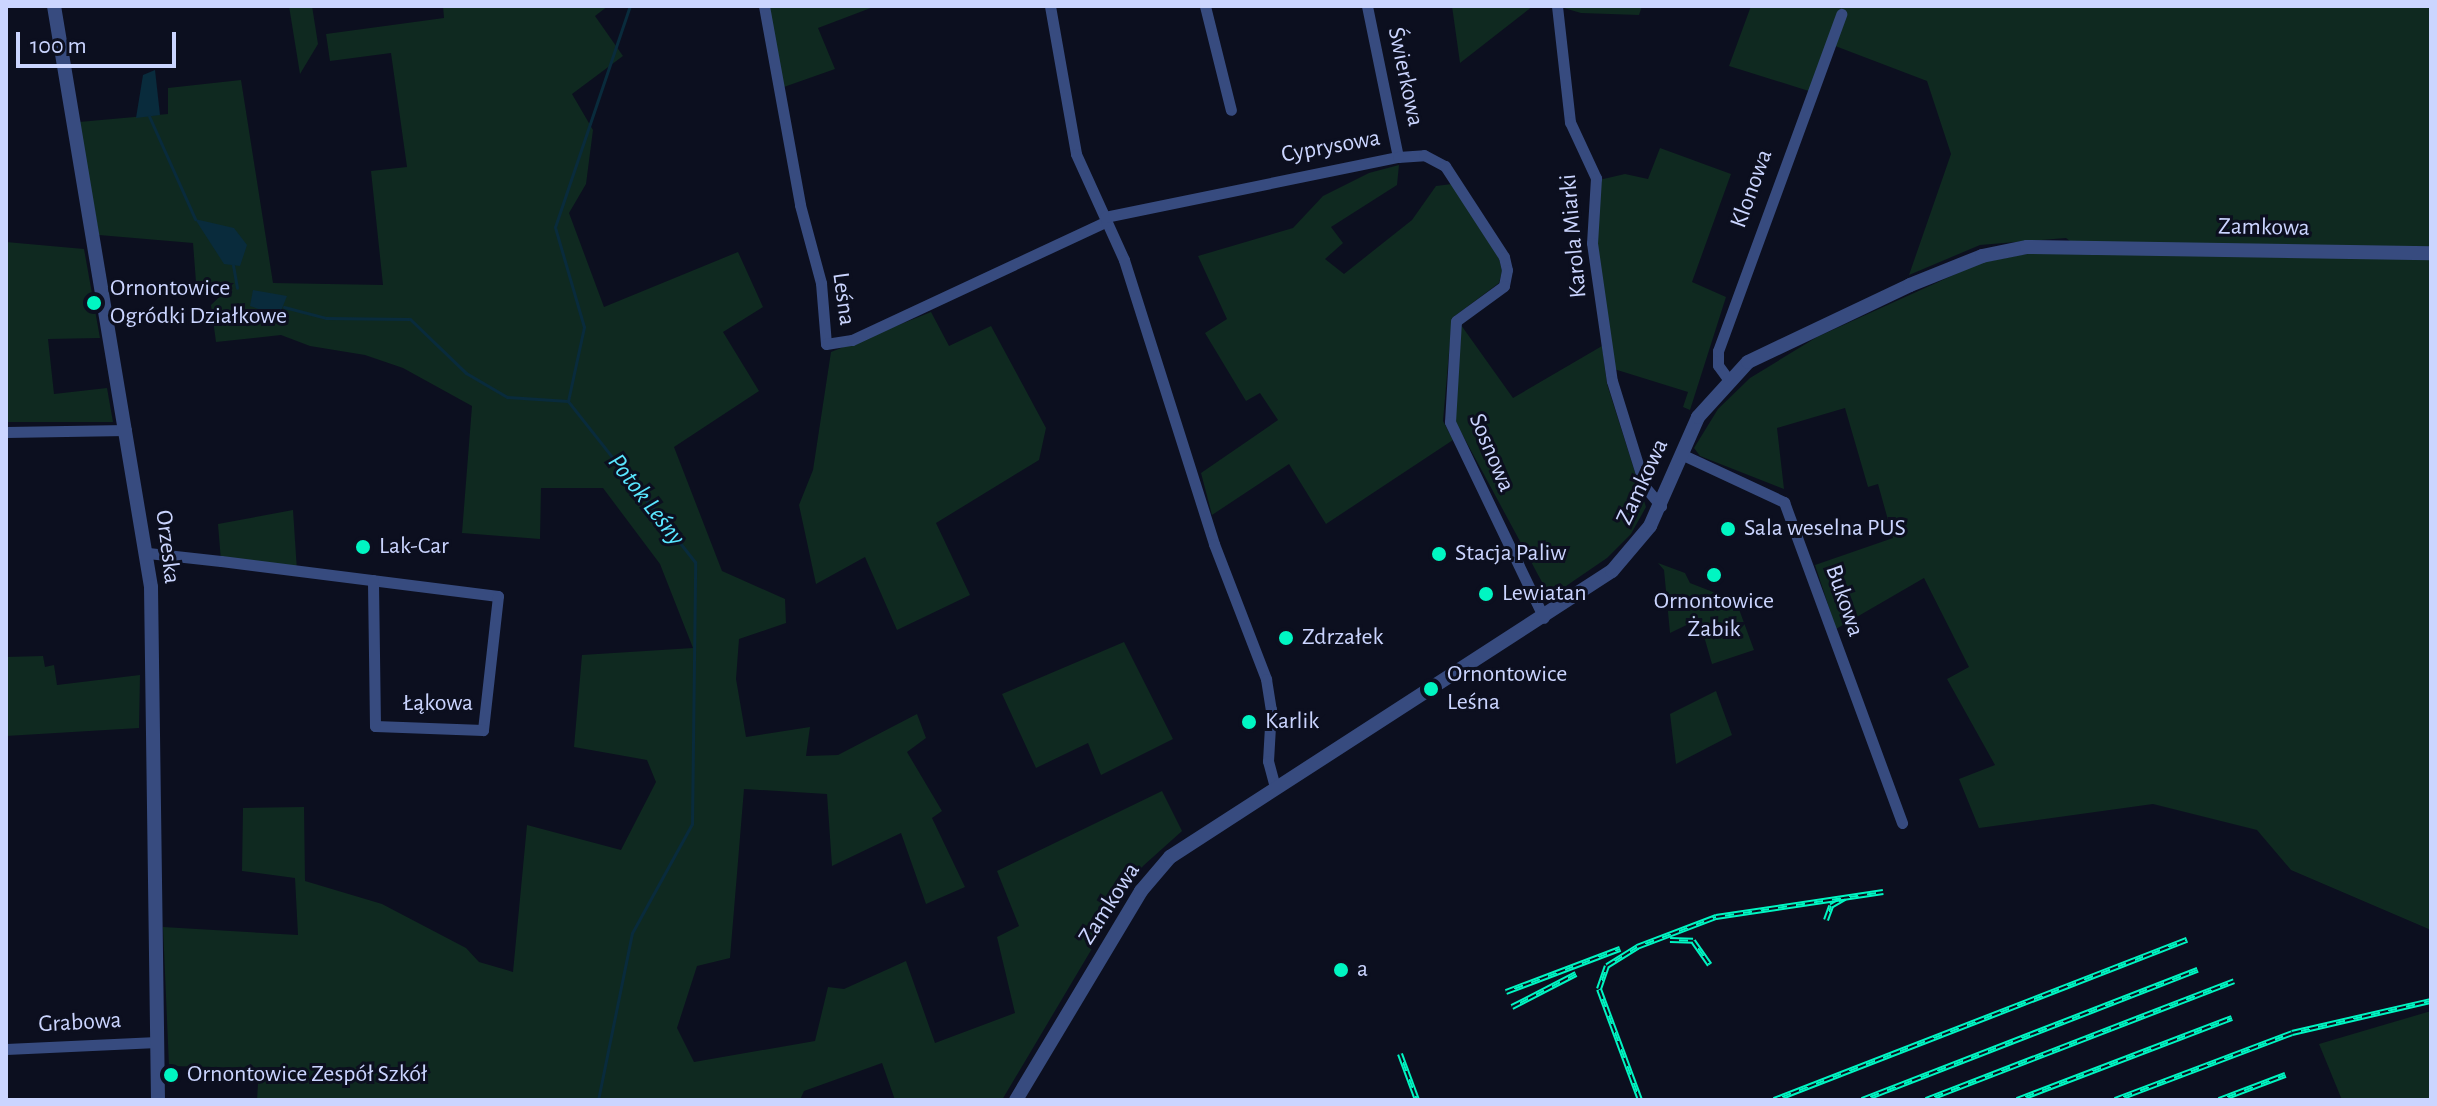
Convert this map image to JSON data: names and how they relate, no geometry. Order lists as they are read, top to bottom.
{
  "streets": {
    "street": [
      "Świerkowa",
      "Cyprysowa",
      "Klonowa",
      "Zamkowa",
      "Karola Miarki",
      "Leśna",
      "Sosnowa",
      "Orzeska",
      "Bukowa",
      "Łąkowa",
      "Grabowa"
    ]
  },
  "crossings": [
    ["Świerkowa", "Cyprysowa"],
    ["Cyprysowa", "Leśna"],
    ["Cyprysowa", "Sosnowa"],
    ["Klonowa", "Zamkowa"],
    ["Zamkowa", "Karola Miarki"],
    ["Zamkowa", "Sosnowa"],
    ["Zamkowa", "Bukowa"],
    ["Orzeska", "Łąkowa"],
    ["Orzeska", "Grabowa"]
  ],
  "water": ["Potok Leśny"],
  "places": [
    "Ornontowice Ogródki Działkowe",
    "Sala weselna PUS",
    "Lak-Car",
    "Stacja Paliw",
    "Ornontowice Żabik",
    "Lewiatan",
    "Zdrzałek",
    "Ornontowice Leśna",
    "Karlik",
    "a",
    "Ornontowice Zespół Szkół"
  ],
  "scale_bar": "100 m"
}
